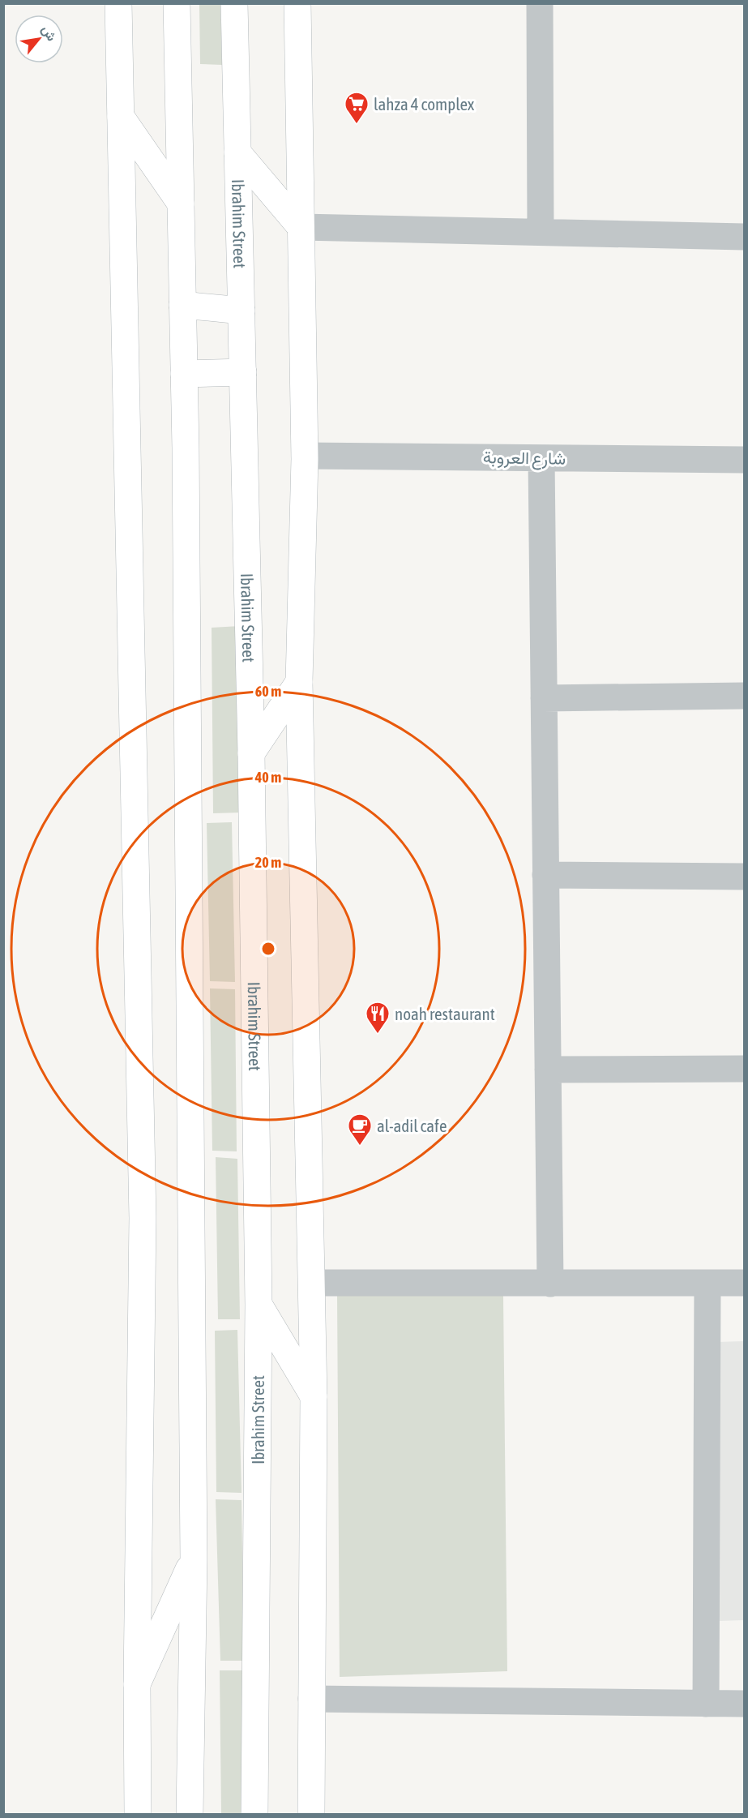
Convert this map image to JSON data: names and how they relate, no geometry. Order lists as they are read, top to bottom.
{
  "streets": {
    "main road": ["Ibrahim Street"],
    "street": ["شارع العروبة"]
  },
  "places": {
    "supermarket": ["lahza 4 complex"],
    "restaurant": ["noah restaurant"],
    "cafe": ["al-adil cafe"]
  },
  "north": "top right",
  "rings": ["60 m", "40 m", "20 m"]
}
